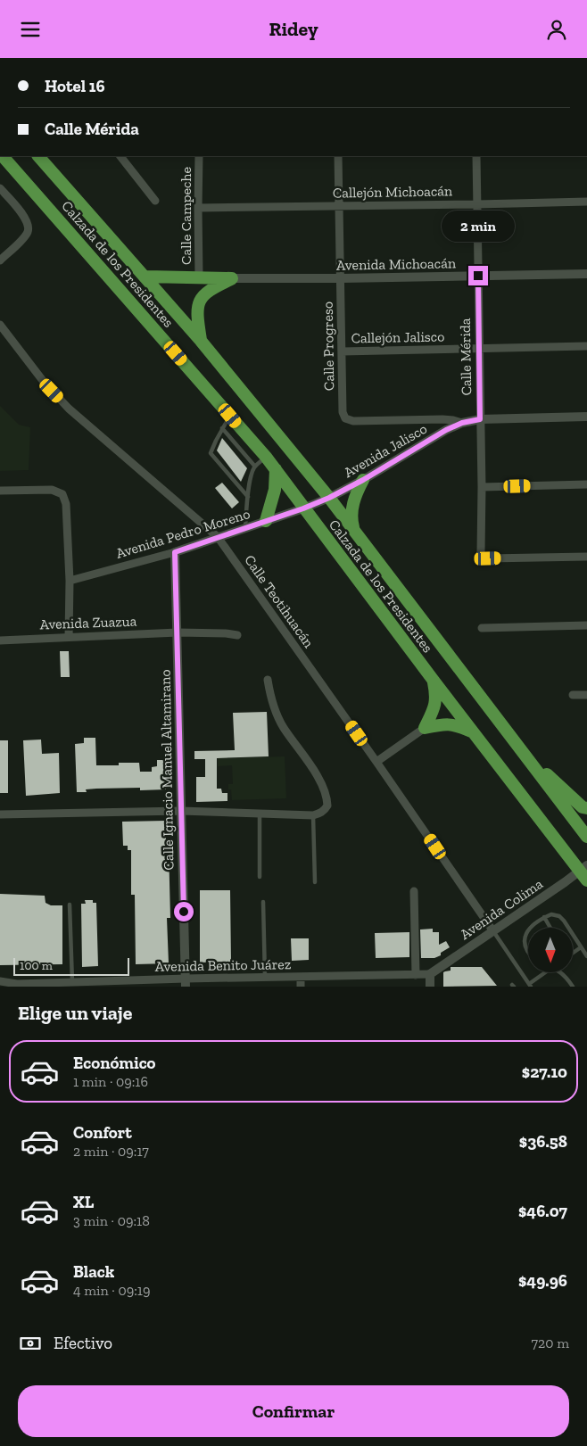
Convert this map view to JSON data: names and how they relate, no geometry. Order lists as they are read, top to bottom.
{
  "streets": {
    "highway": ["Calzada de los Presidentes"],
    "street": [
      "Callejón Michoacán",
      "Calle Campeche",
      "Avenida Michoacán",
      "Callejón Jalisco",
      "Calle Progreso",
      "Calle Mérida",
      "Avenida Jalisco",
      "Avenida Pedro Moreno",
      "Calle Teotihuacán",
      "Avenida Zuazua",
      "Calle Ignacio Manuel Altamirano",
      "Avenida Colima",
      "Avenida Benito Juárez"
    ]
  },
  "crossings": [
    ["Callejón Michoacán", "Calle Campeche"],
    ["Callejón Michoacán", "Calle Progreso"],
    ["Callejón Michoacán", "Calle Mérida"],
    ["Calzada de los Presidentes", "Avenida Jalisco"],
    ["Calzada de los Presidentes", "Avenida Pedro Moreno"],
    ["Avenida Michoacán", "Calle Progreso"],
    ["Avenida Michoacán", "Calle Mérida"],
    ["Callejón Jalisco", "Calle Progreso"],
    ["Callejón Jalisco", "Calle Mérida"],
    ["Calle Progreso", "Avenida Jalisco"],
    ["Calle Mérida", "Avenida Jalisco"],
    ["Avenida Jalisco", "Avenida Pedro Moreno"],
    ["Avenida Pedro Moreno", "Calle Teotihuacán"],
    ["Avenida Pedro Moreno", "Calle Ignacio Manuel Altamirano"],
    ["Calle Teotihuacán", "Avenida Colima"],
    ["Avenida Zuazua", "Calle Ignacio Manuel Altamirano"],
    ["Calle Ignacio Manuel Altamirano", "Avenida Benito Juárez"],
    ["Avenida Colima", "Avenida Benito Juárez"]
  ],
  "scale_bar": "100 m",
  "north": "bottom",
  "page": {
    "header": "Ridey",
    "banner": ["Hotel 16", "Calle Mérida"],
    "bubble": "2 min",
    "scale": "100 m",
    "heading": "Elige un viaje",
    "list": [
      {
        "name": "Económico",
        "note": "1 min · 09:16",
        "value": "$27.10"
      },
      {
        "name": "Confort",
        "note": "2 min · 09:17",
        "value": "$36.58"
      },
      {
        "name": "XL",
        "note": "3 min · 09:18",
        "value": "$46.07"
      },
      {
        "name": "Black",
        "note": "4 min · 09:19",
        "value": "$49.96"
      }
    ],
    "pay": ["Efectivo", "720 m"],
    "buttons": "Confirmar"
  }
}
